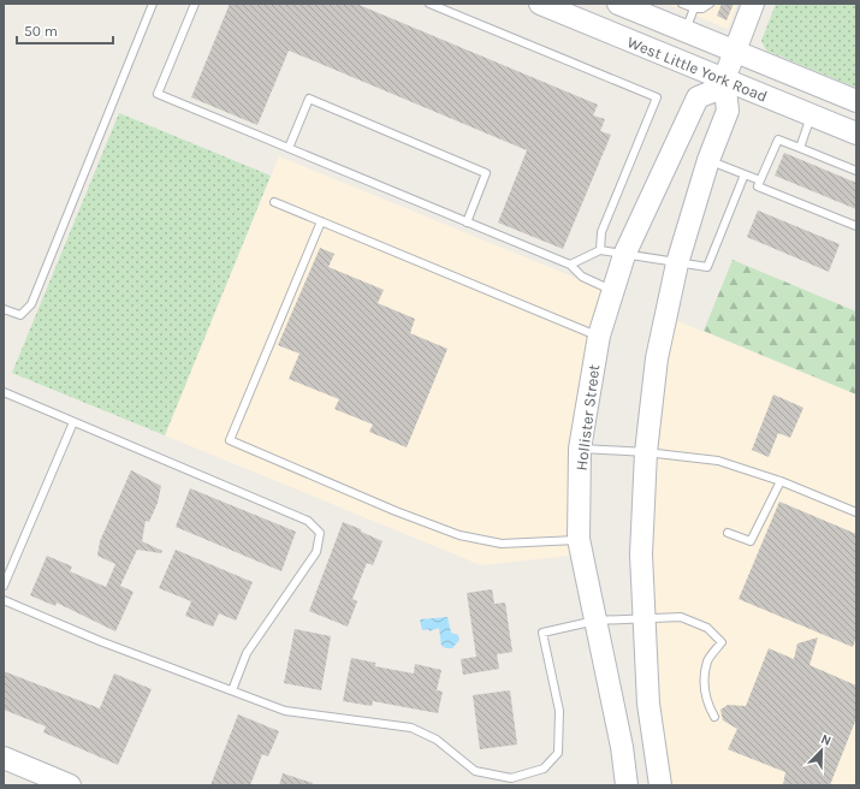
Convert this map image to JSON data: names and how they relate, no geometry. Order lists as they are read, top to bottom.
{
  "streets": {
    "main road": ["West Little York Road", "Hollister Street"]
  },
  "crossings": [
    ["West Little York Road", "Hollister Street"]
  ],
  "scale_bar": "50 m",
  "north": "top right"
}
